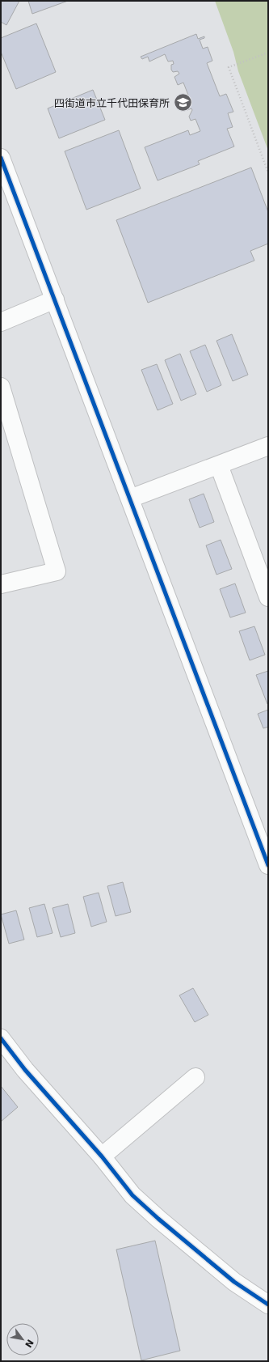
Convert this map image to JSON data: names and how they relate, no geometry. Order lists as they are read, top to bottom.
{
  "places": {
    "school or university": ["四街道市立千代田保育所"]
  },
  "north": "bottom right"
}
